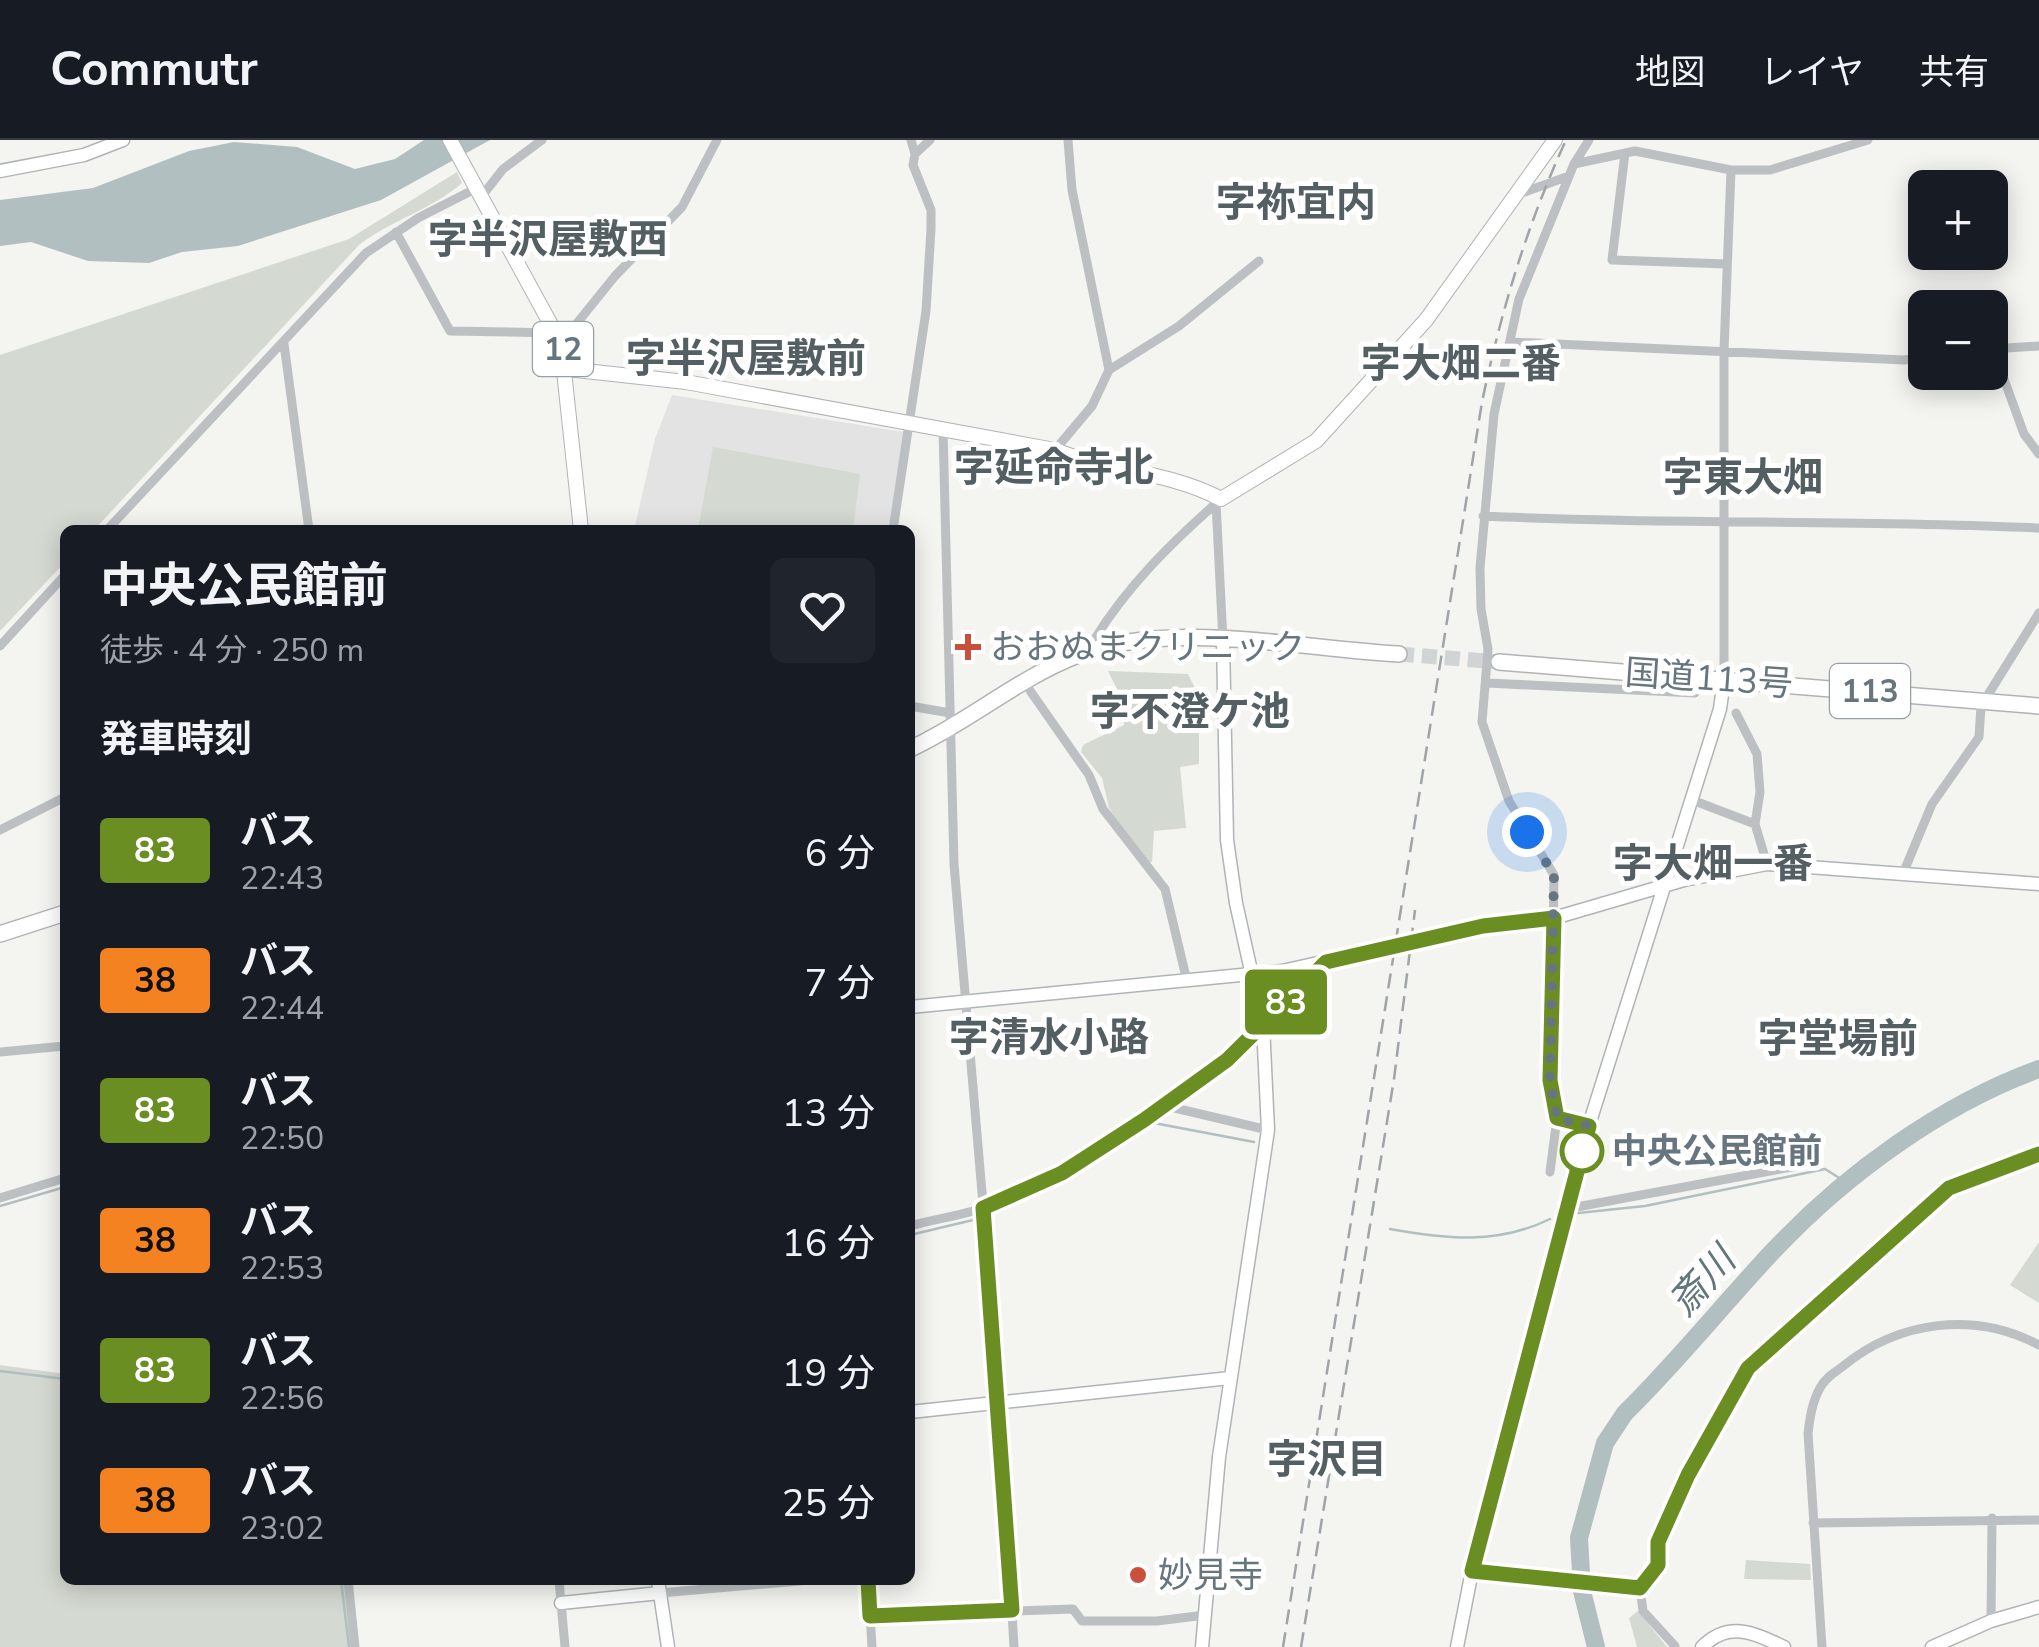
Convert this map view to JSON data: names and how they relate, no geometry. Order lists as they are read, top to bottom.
{
  "streets": {
    "highway": ["国道113号", "113"],
    "main road": ["12"]
  },
  "districts": [
    "字祢宜内",
    "字半沢屋敷西",
    "字半沢屋敷前",
    "字大畑二番",
    "字延命寺北",
    "字東大畑",
    "字不澄ケ池",
    "字大畑一番",
    "字清水小路",
    "字堂場前",
    "字沢目"
  ],
  "water": ["斎川"],
  "places": {
    "health": ["おおぬまクリニック"],
    "other": ["中央公民館前", "妙見寺"]
  },
  "lines": ["bus line 83"],
  "page": {
    "header": "Commutr",
    "nav": ["地図", "レイヤ", "共有"],
    "on_map": "83",
    "map_buttons": ["+", "−"],
    "heading": [
      ["中央公民館前", "徒歩 · 4 分 · 250 m"],
      "発車時刻"
    ],
    "list": [
      {
        "mark": "83",
        "name": "バス",
        "note": "22:43",
        "value": "6 分"
      },
      {
        "mark": "38",
        "name": "バス",
        "note": "22:44",
        "value": "7 分"
      },
      {
        "mark": "83",
        "name": "バス",
        "note": "22:50",
        "value": "13 分"
      },
      {
        "mark": "38",
        "name": "バス",
        "note": "22:53",
        "value": "16 分"
      },
      {
        "mark": "83",
        "name": "バス",
        "note": "22:56",
        "value": "19 分"
      },
      {
        "mark": "38",
        "name": "バス",
        "note": "23:02",
        "value": "25 分"
      }
    ]
  }
}
